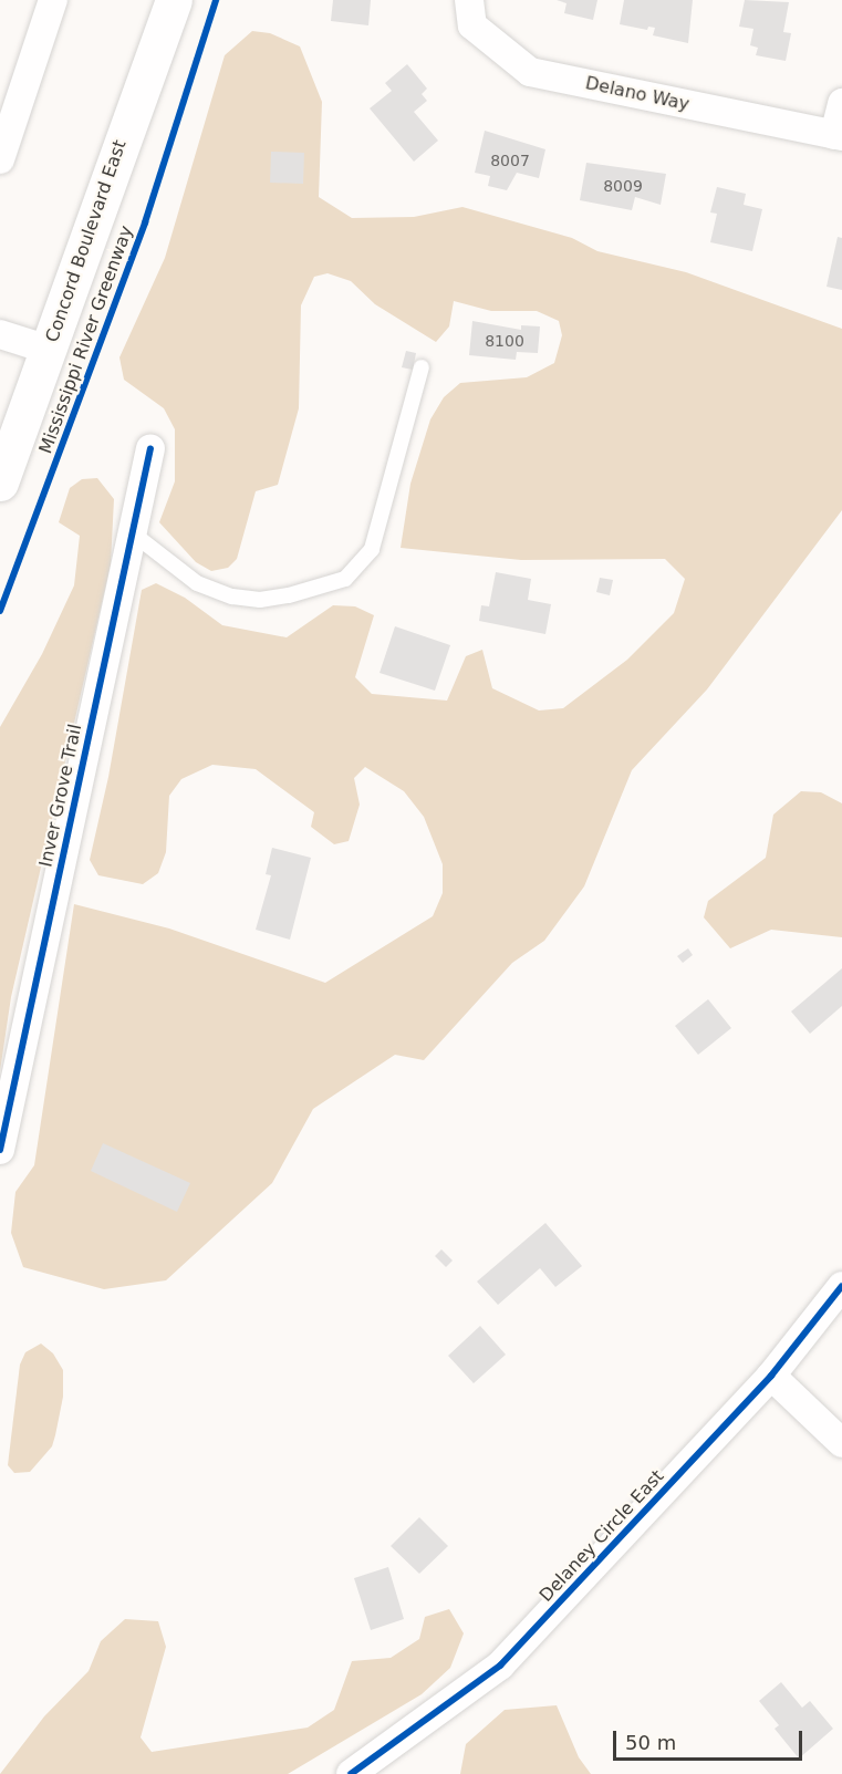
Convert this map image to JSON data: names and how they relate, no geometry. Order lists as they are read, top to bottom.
{
  "streets": {
    "main road": ["Concord Boulevard East"],
    "street": ["Delano Way", "Inver Grove Trail", "Delaney Circle East"],
    "cycle path": ["Mississippi River Greenway"]
  },
  "house_numbers": ["8007", "8009", "8100"],
  "scale_bar": "50 m"
}
